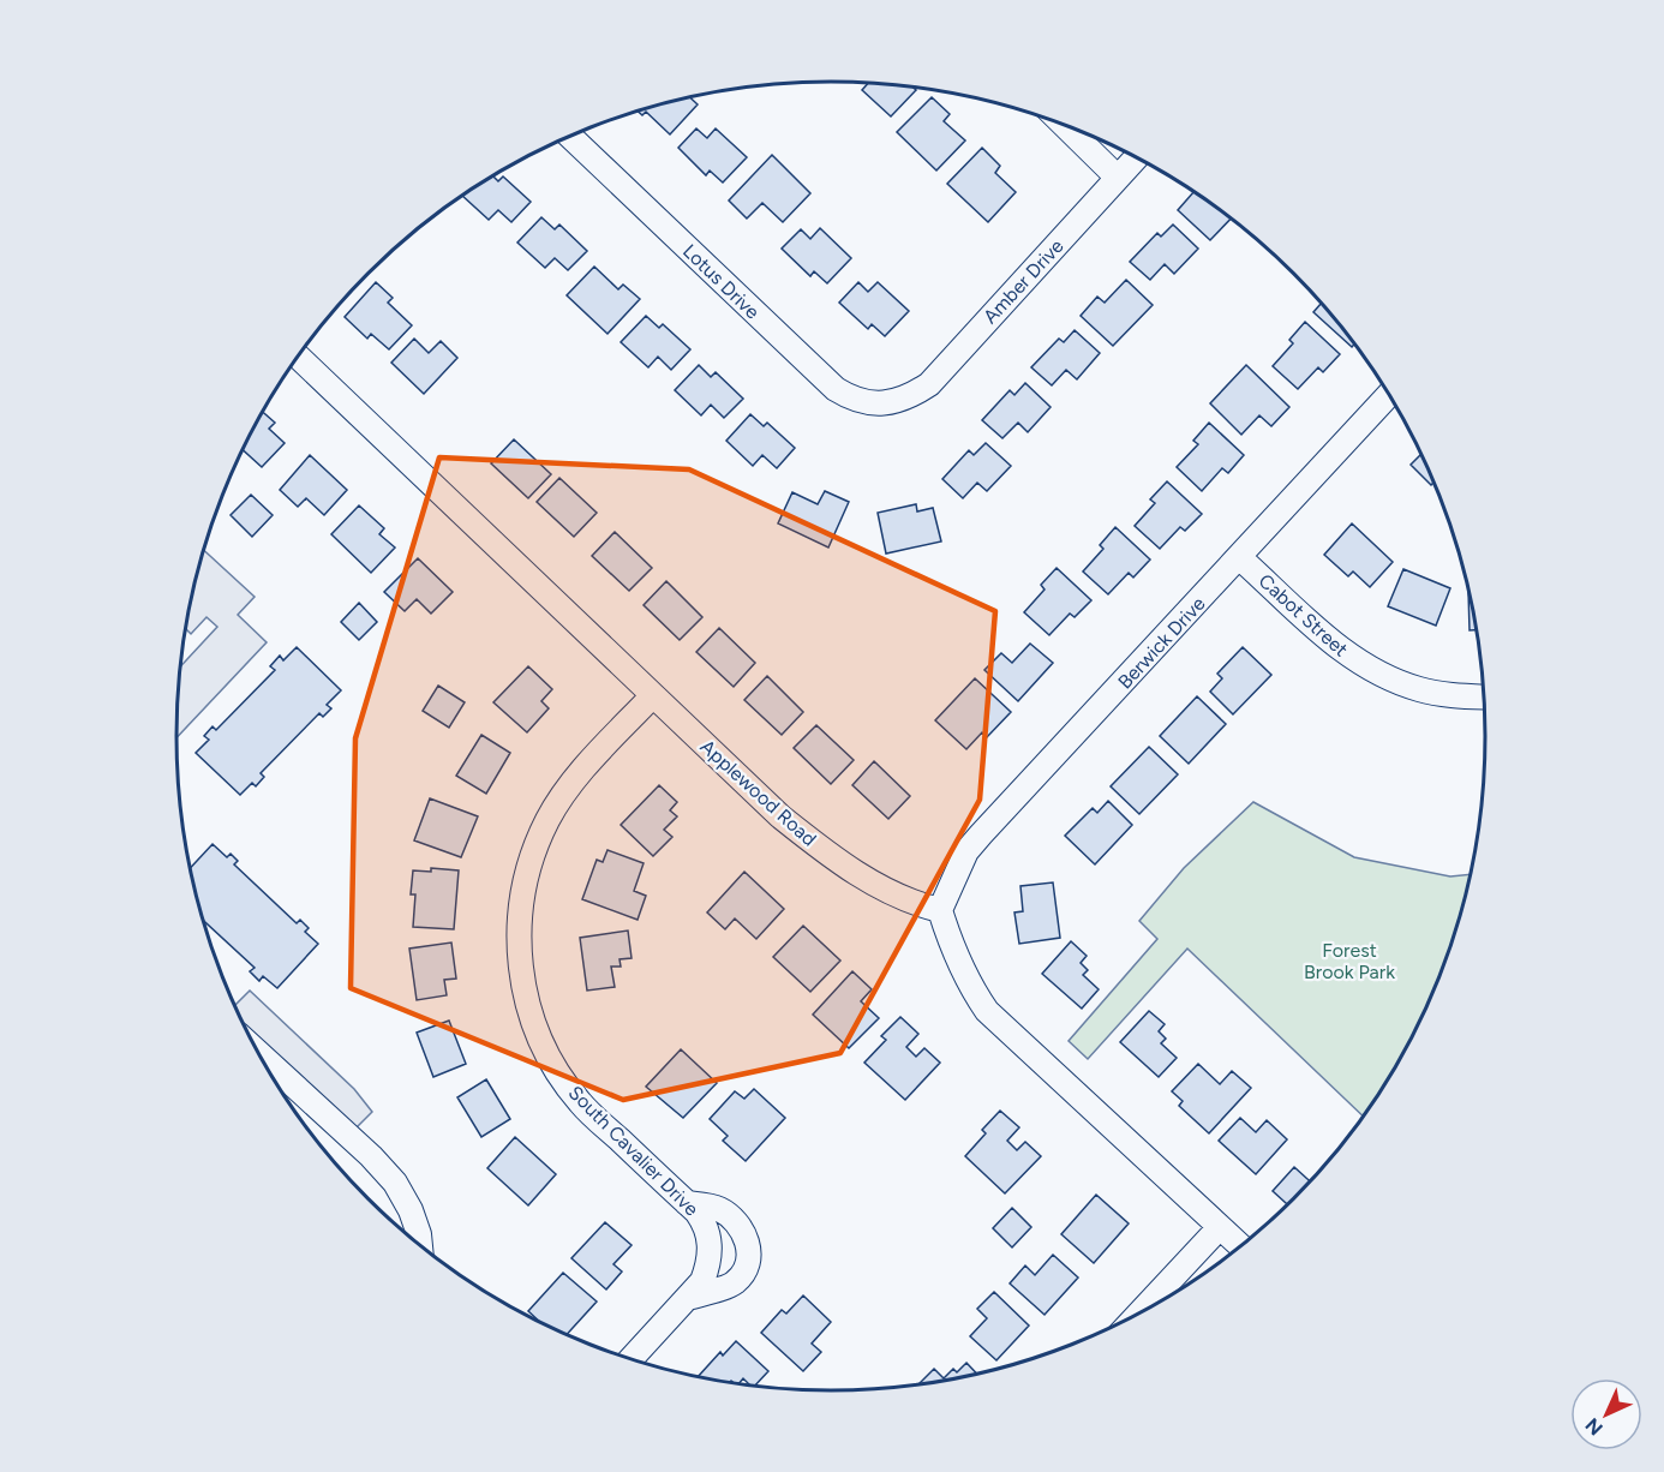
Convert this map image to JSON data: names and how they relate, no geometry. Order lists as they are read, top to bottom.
{
  "streets": {
    "street": [
      "Lotus Drive",
      "Amber Drive",
      "Cabot Street",
      "Berwick Drive",
      "Applewood Road",
      "South Cavalier Drive"
    ]
  },
  "crossings": [
    ["Lotus Drive", "Amber Drive"],
    ["Cabot Street", "Berwick Drive"],
    ["Berwick Drive", "Applewood Road"],
    ["Applewood Road", "South Cavalier Drive"]
  ],
  "parks": ["Forest Brook Park"],
  "north": "bottom left"
}
